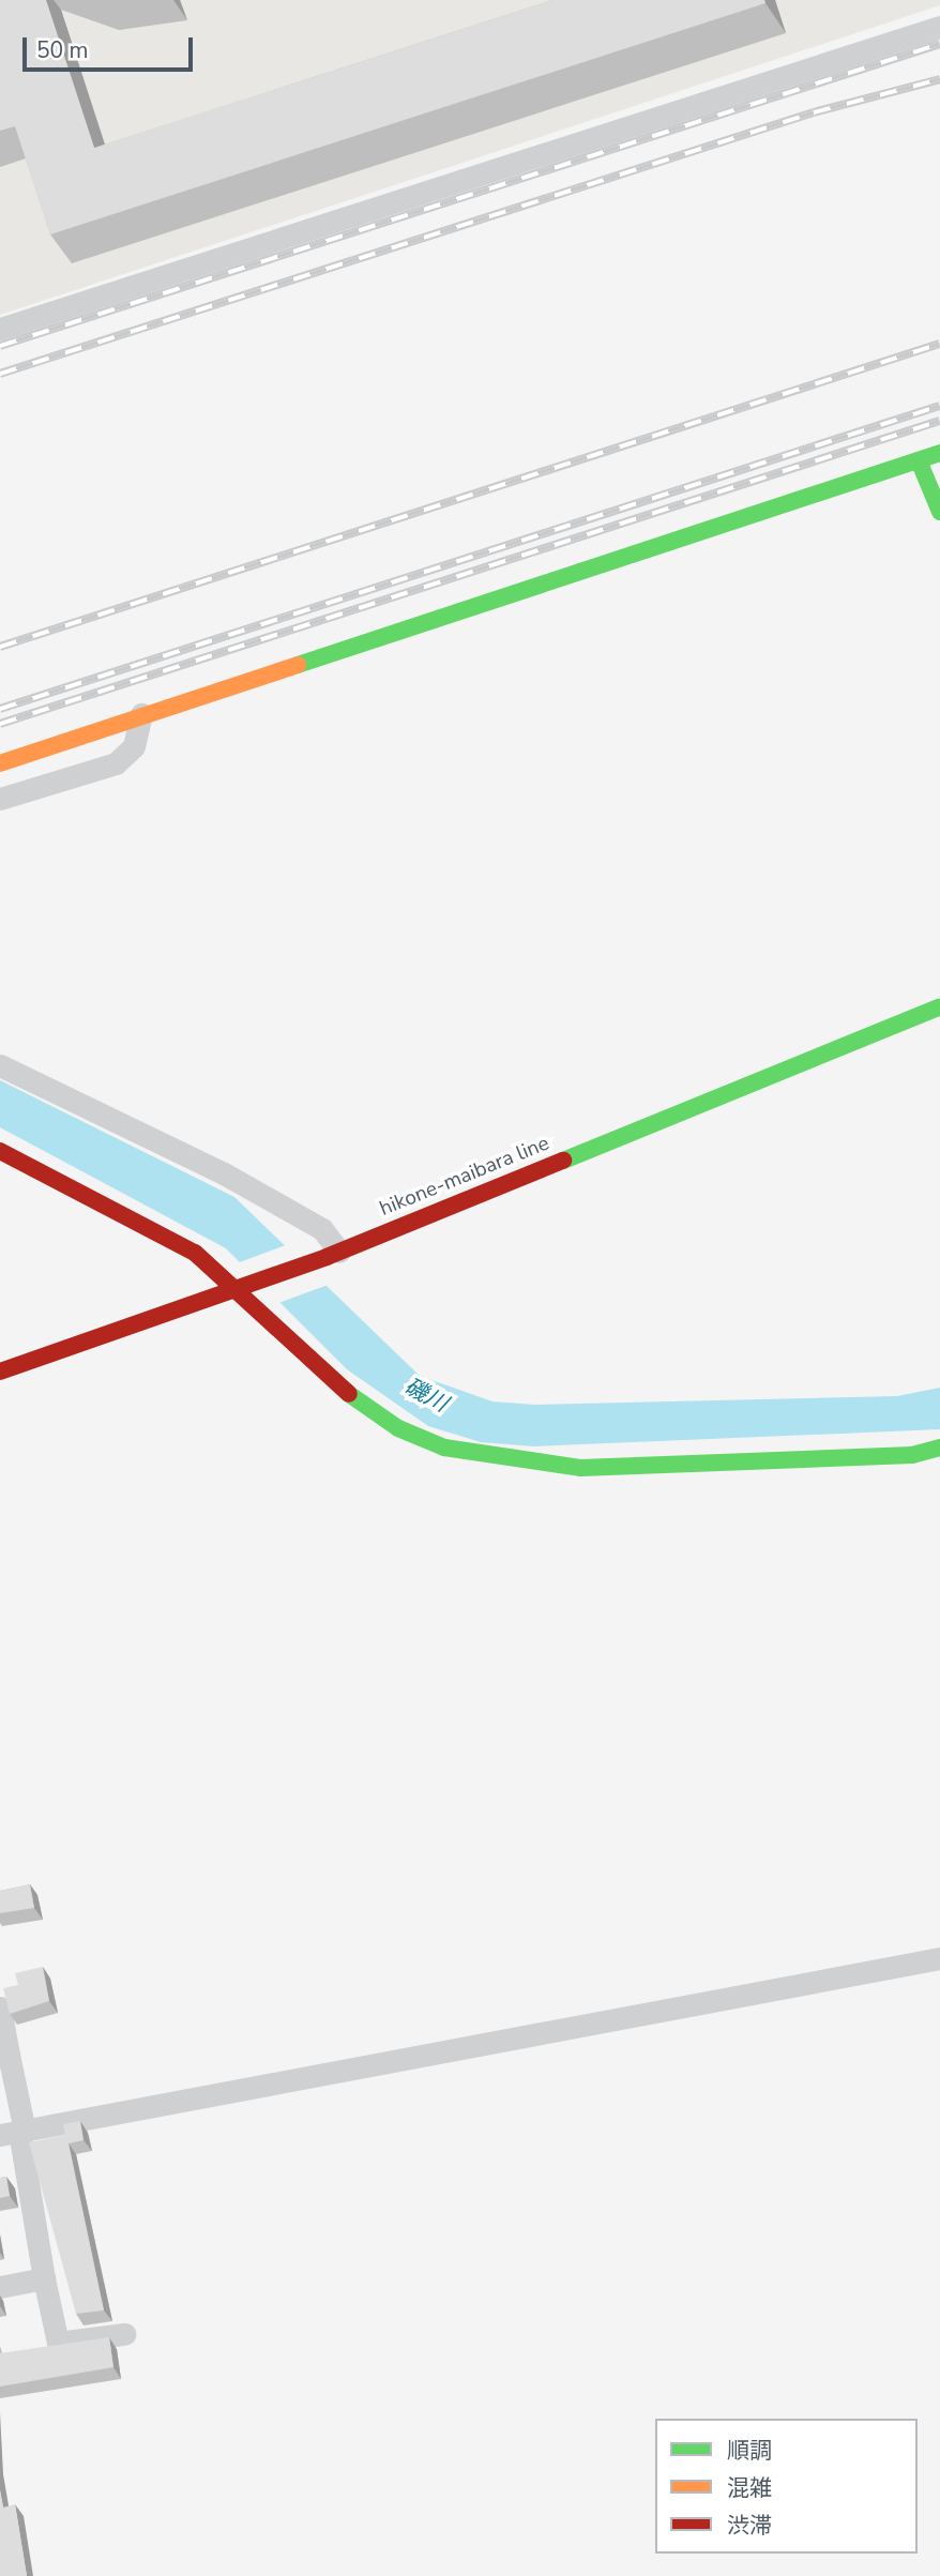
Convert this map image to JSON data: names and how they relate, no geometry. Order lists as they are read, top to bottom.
{
  "streets": {
    "street": ["hikone-maibara line"]
  },
  "water": ["磯川"],
  "legend": ["順調", "混雑", "渋滞"],
  "scale_bar": "50 m"
}
